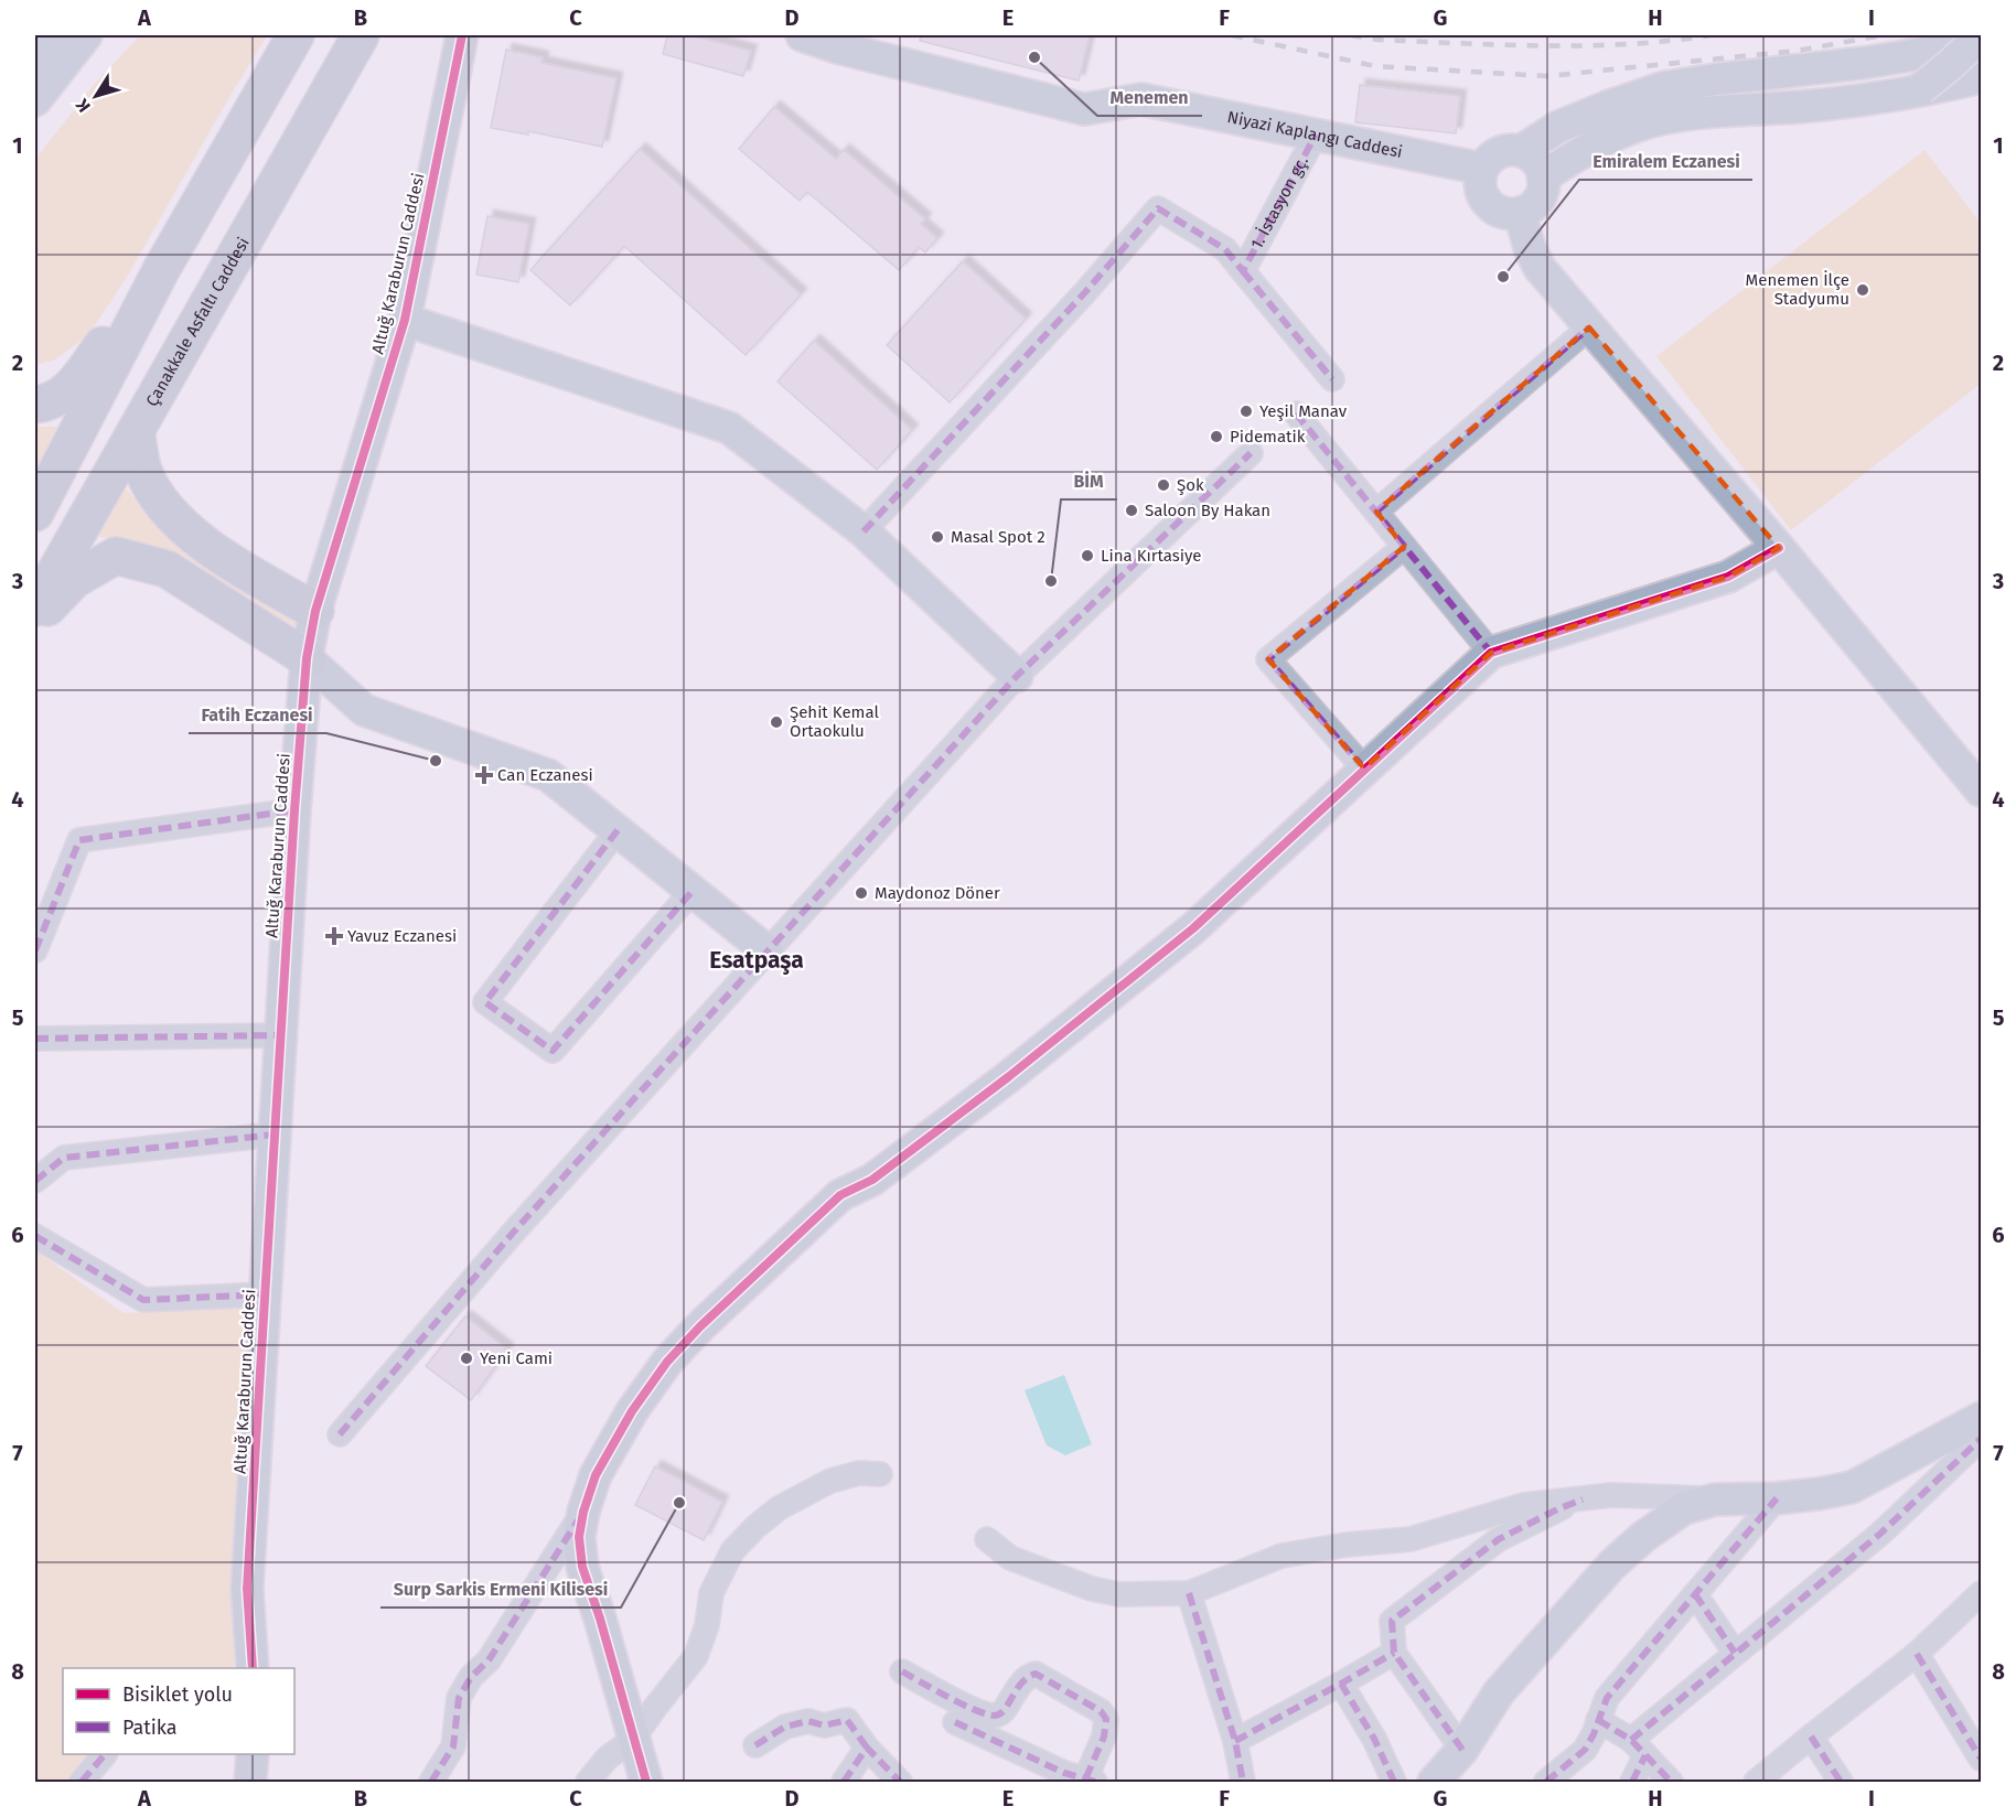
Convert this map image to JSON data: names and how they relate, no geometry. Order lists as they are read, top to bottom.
{
  "streets": {
    "highway": ["Çanakkale Asfaltı Caddesi"],
    "street": ["Niyazi Kaplangı Caddesi", "1. İstasyon gç.", "Altuğ Karaburun Caddesi"]
  },
  "crossings": [
    ["Niyazi Kaplangı Caddesi", "1. İstasyon gç."]
  ],
  "districts": ["Esatpaşa"],
  "places": {
    "other": [
      "Menemen",
      "Emiralem Eczanesi",
      "Menemen İlçe Stadyumu",
      "Yeşil Manav",
      "Pidematik",
      "Şok",
      "Saloon By Hakan",
      "Masal Spot 2",
      "Lina Kırtasiye",
      "BİM",
      "Şehit Kemal Ortaokulu",
      "Fatih Eczanesi",
      "Maydonoz Döner",
      "Yeni Cami",
      "Surp Sarkis Ermeni Kilisesi"
    ],
    "health": ["Can Eczanesi", "Yavuz Eczanesi"]
  },
  "legend": ["Bisiklet yolu", "Patika"],
  "north": "bottom left",
  "grid": {
    "columns": [
      "A",
      "B",
      "C",
      "D",
      "E",
      "F",
      "G",
      "H",
      "I"
    ],
    "rows": [
      "1",
      "2",
      "3",
      "4",
      "5",
      "6",
      "7",
      "8"
    ]
  }
}
